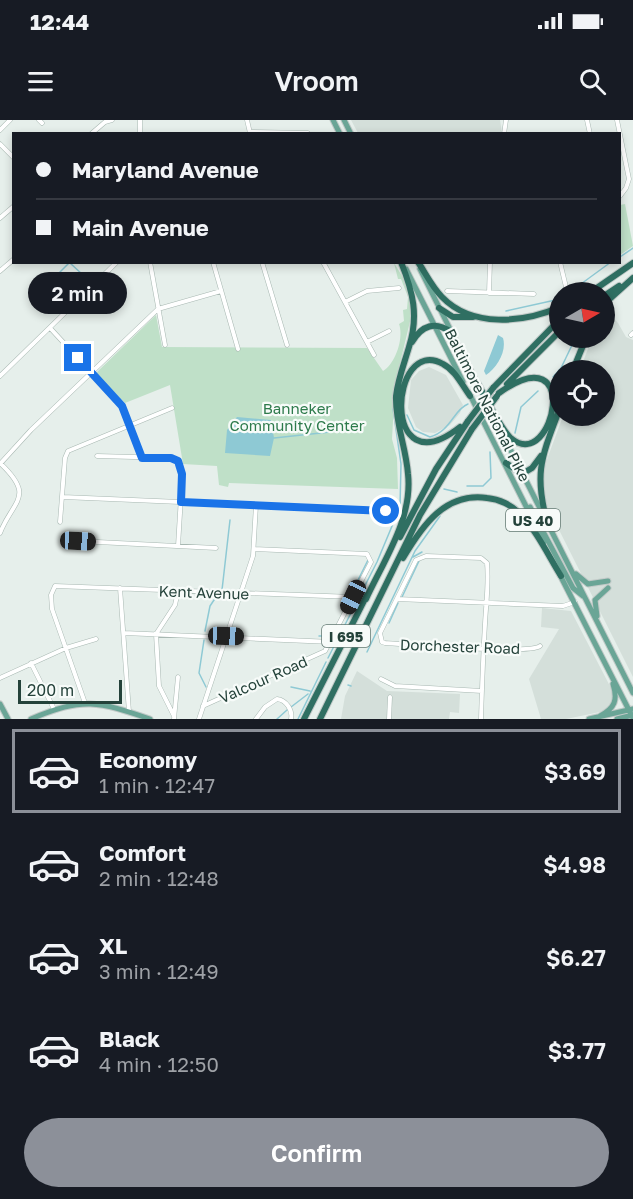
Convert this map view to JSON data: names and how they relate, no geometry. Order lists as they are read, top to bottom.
{
  "streets": {
    "highway": ["I 695"],
    "main road": ["Baltimore National Pike", "US 40"],
    "street": ["Kent Avenue", "Dorchester Road", "Valcour Road"]
  },
  "crossings": [
    ["Kent Avenue", "Valcour Road"]
  ],
  "parks": ["Banneker Community Center"],
  "scale_bar": "200 m",
  "north": "right",
  "page": {
    "status": "12:44",
    "header": "Vroom",
    "banner": ["Maryland Avenue", "Main Avenue"],
    "bubble": "2 min",
    "scale": "200 m",
    "list": [
      {
        "name": "Economy",
        "note": "1 min · 12:47",
        "value": "$3.69"
      },
      {
        "name": "Comfort",
        "note": "2 min · 12:48",
        "value": "$4.98"
      },
      {
        "name": "XL",
        "note": "3 min · 12:49",
        "value": "$6.27"
      },
      {
        "name": "Black",
        "note": "4 min · 12:50",
        "value": "$3.77"
      }
    ],
    "buttons": "Confirm"
  }
}
